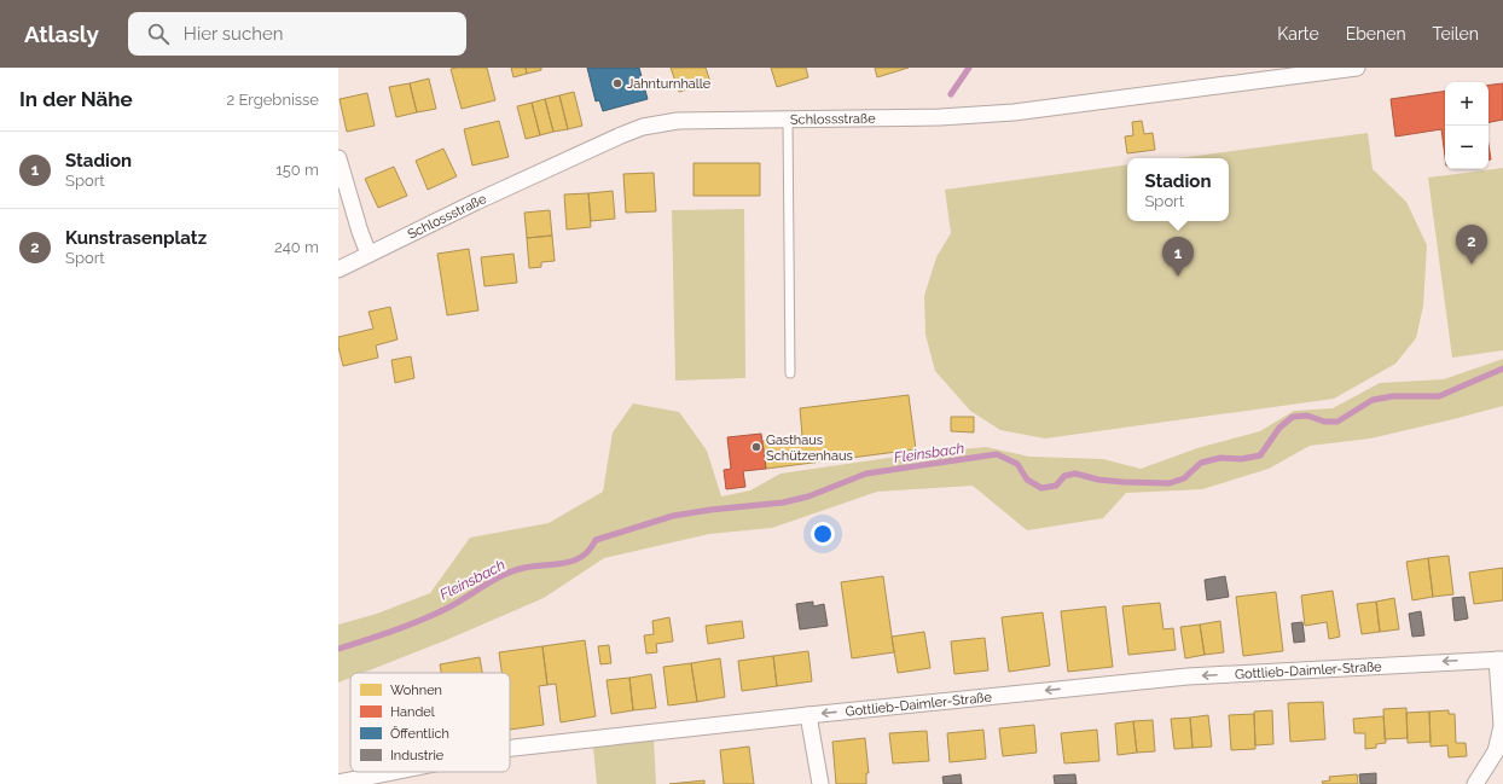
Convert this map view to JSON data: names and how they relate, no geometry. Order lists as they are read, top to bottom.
{
  "streets": {
    "street": ["Schlossstraße", "Gottlieb-Daimler-Straße"]
  },
  "one_way": ["Gottlieb-Daimler-Straße"],
  "water": ["Fleinsbach"],
  "places": ["Jahnturnhalle", "Gasthaus Schützenhaus"],
  "legend": [
    "Wohnen",
    "Handel",
    "Öffentlich",
    "Industrie"
  ],
  "page": {
    "header": "Atlasly",
    "search": "Hier suchen",
    "nav": ["Karte", "Ebenen", "Teilen"],
    "heading": ["In der Nähe", "2 Ergebnisse"],
    "map_buttons": ["+", "−"],
    "list": [
      {
        "mark": "1",
        "name": "Stadion",
        "note": "Sport",
        "value": "150 m"
      },
      {
        "mark": "2",
        "name": "Kunstrasenplatz",
        "note": "Sport",
        "value": "240 m"
      }
    ],
    "popup": ["Stadion", "Sport"],
    "pins": ["2", "1"]
  }
}
